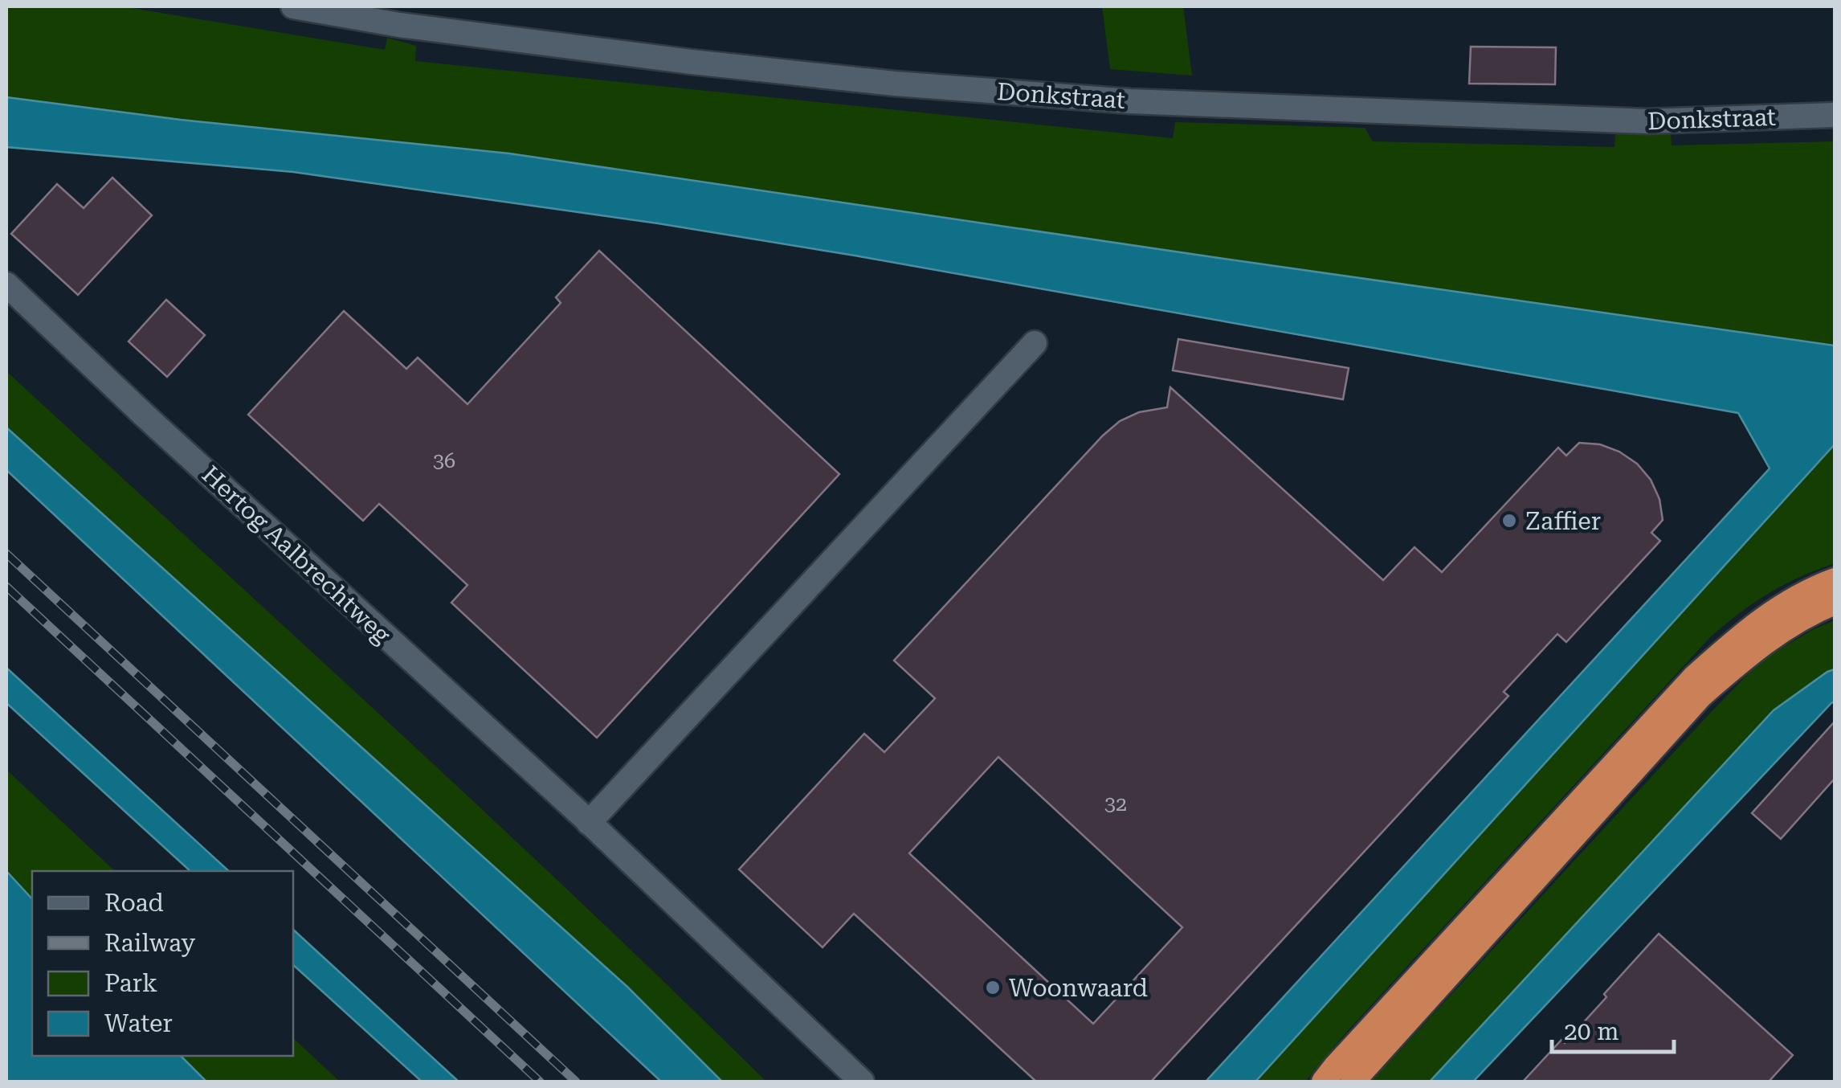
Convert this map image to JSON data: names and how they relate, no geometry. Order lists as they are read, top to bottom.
{
  "streets": {
    "street": ["Donkstraat", "Hertog Aalbrechtweg"]
  },
  "places": ["Zaffier", "Woonwaard"],
  "house_numbers": ["36", "32"],
  "legend": [
    "Road",
    "Railway",
    "Park",
    "Water"
  ],
  "scale_bar": "20 m"
}
